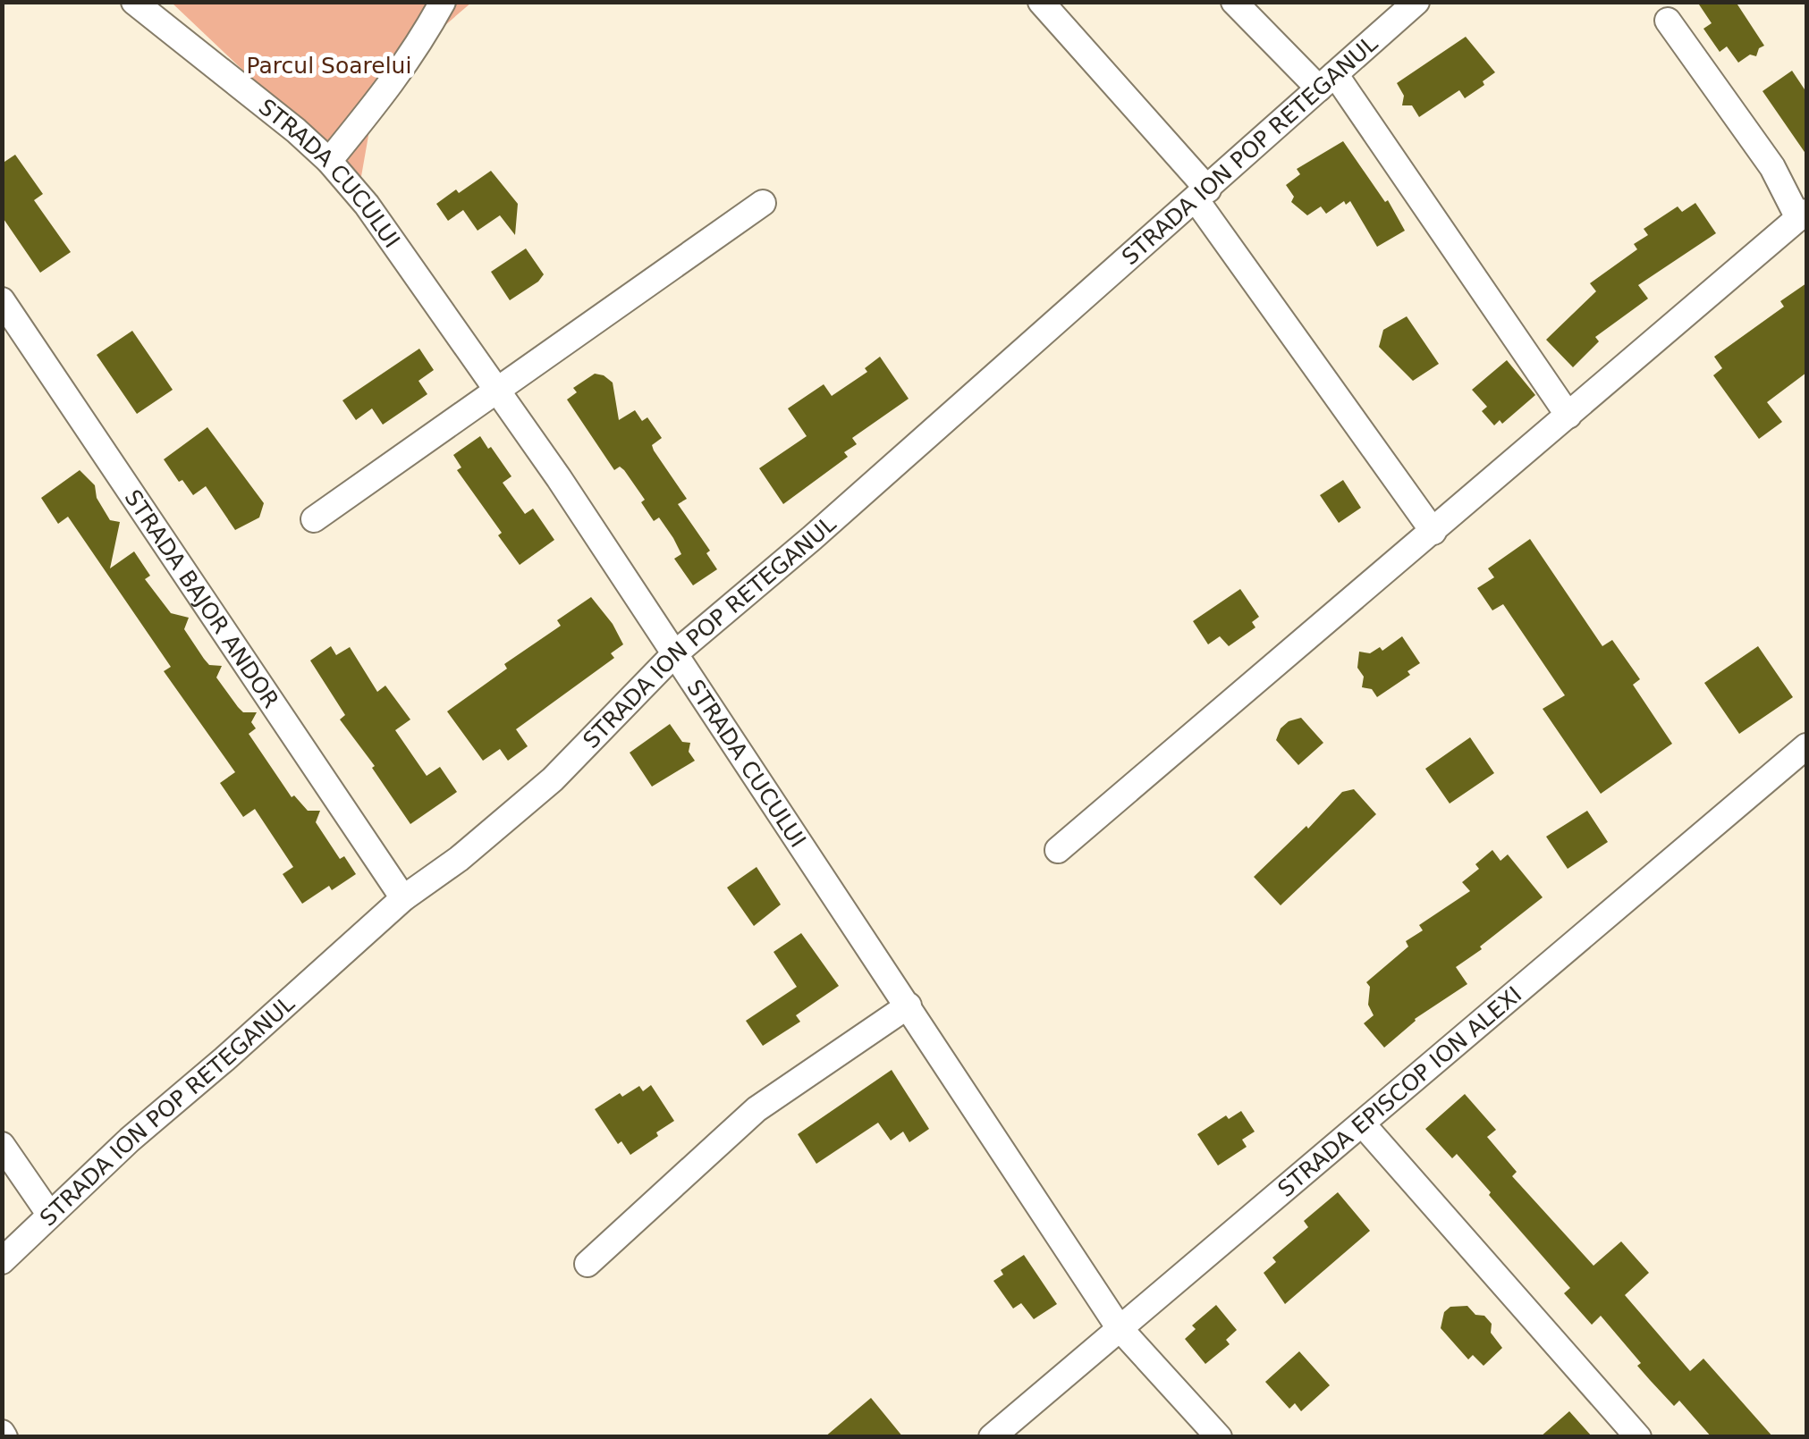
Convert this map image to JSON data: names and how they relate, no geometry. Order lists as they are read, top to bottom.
{
  "streets": {
    "street": [
      "STRADA ION POP RETEGANUL",
      "STRADA CUCULUI",
      "STRADA BAJOR ANDOR",
      "STRADA EPISCOP ION ALEXI"
    ]
  },
  "crossings": [
    ["STRADA ION POP RETEGANUL", "STRADA CUCULUI"],
    ["STRADA ION POP RETEGANUL", "STRADA BAJOR ANDOR"],
    ["STRADA CUCULUI", "STRADA EPISCOP ION ALEXI"]
  ],
  "parks": ["Parcul Soarelui"]
}
